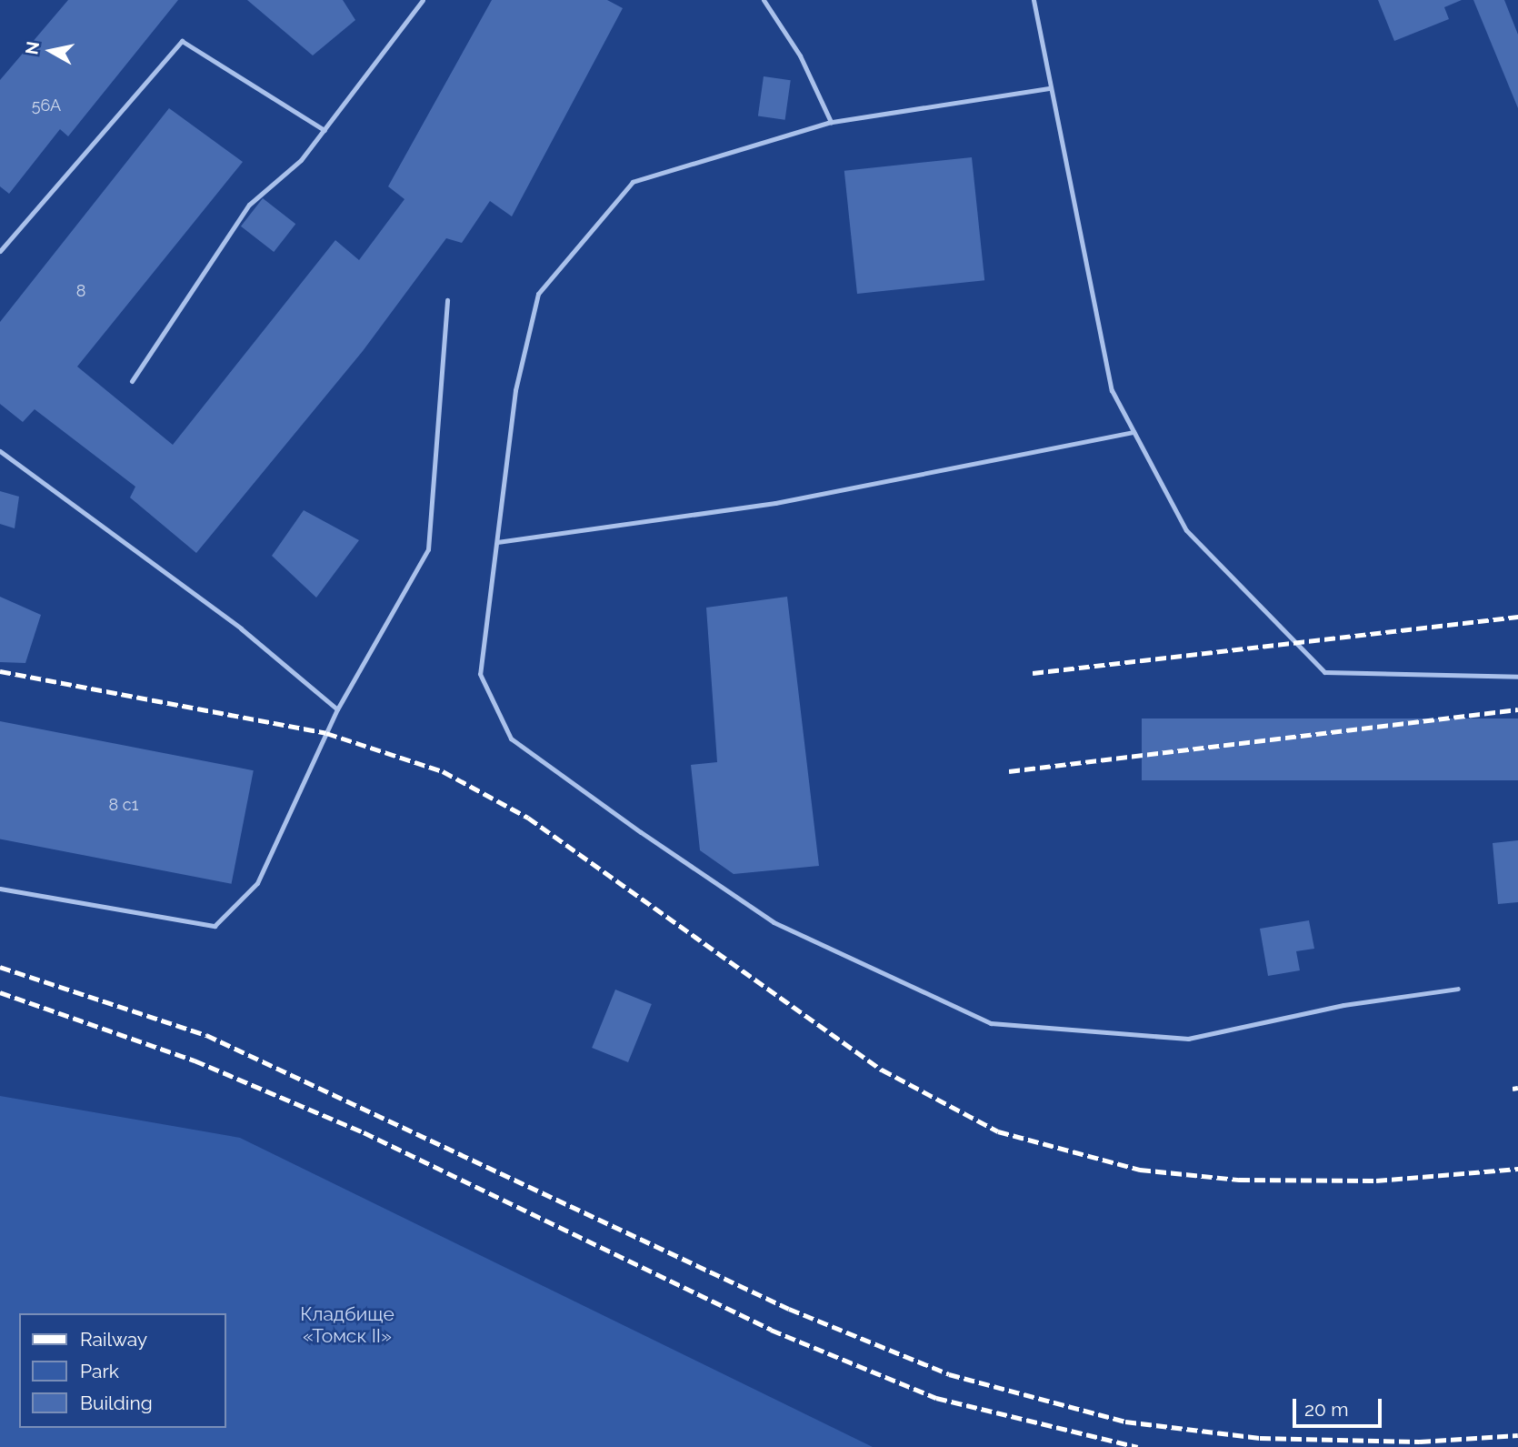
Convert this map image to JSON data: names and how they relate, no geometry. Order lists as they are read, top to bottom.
{
  "parks": ["Кладбище «Томск II»"],
  "house_numbers": ["56А", "8", "8 с1"],
  "legend": ["Railway", "Park", "Building"],
  "scale_bar": "20 m",
  "north": "left"
}
